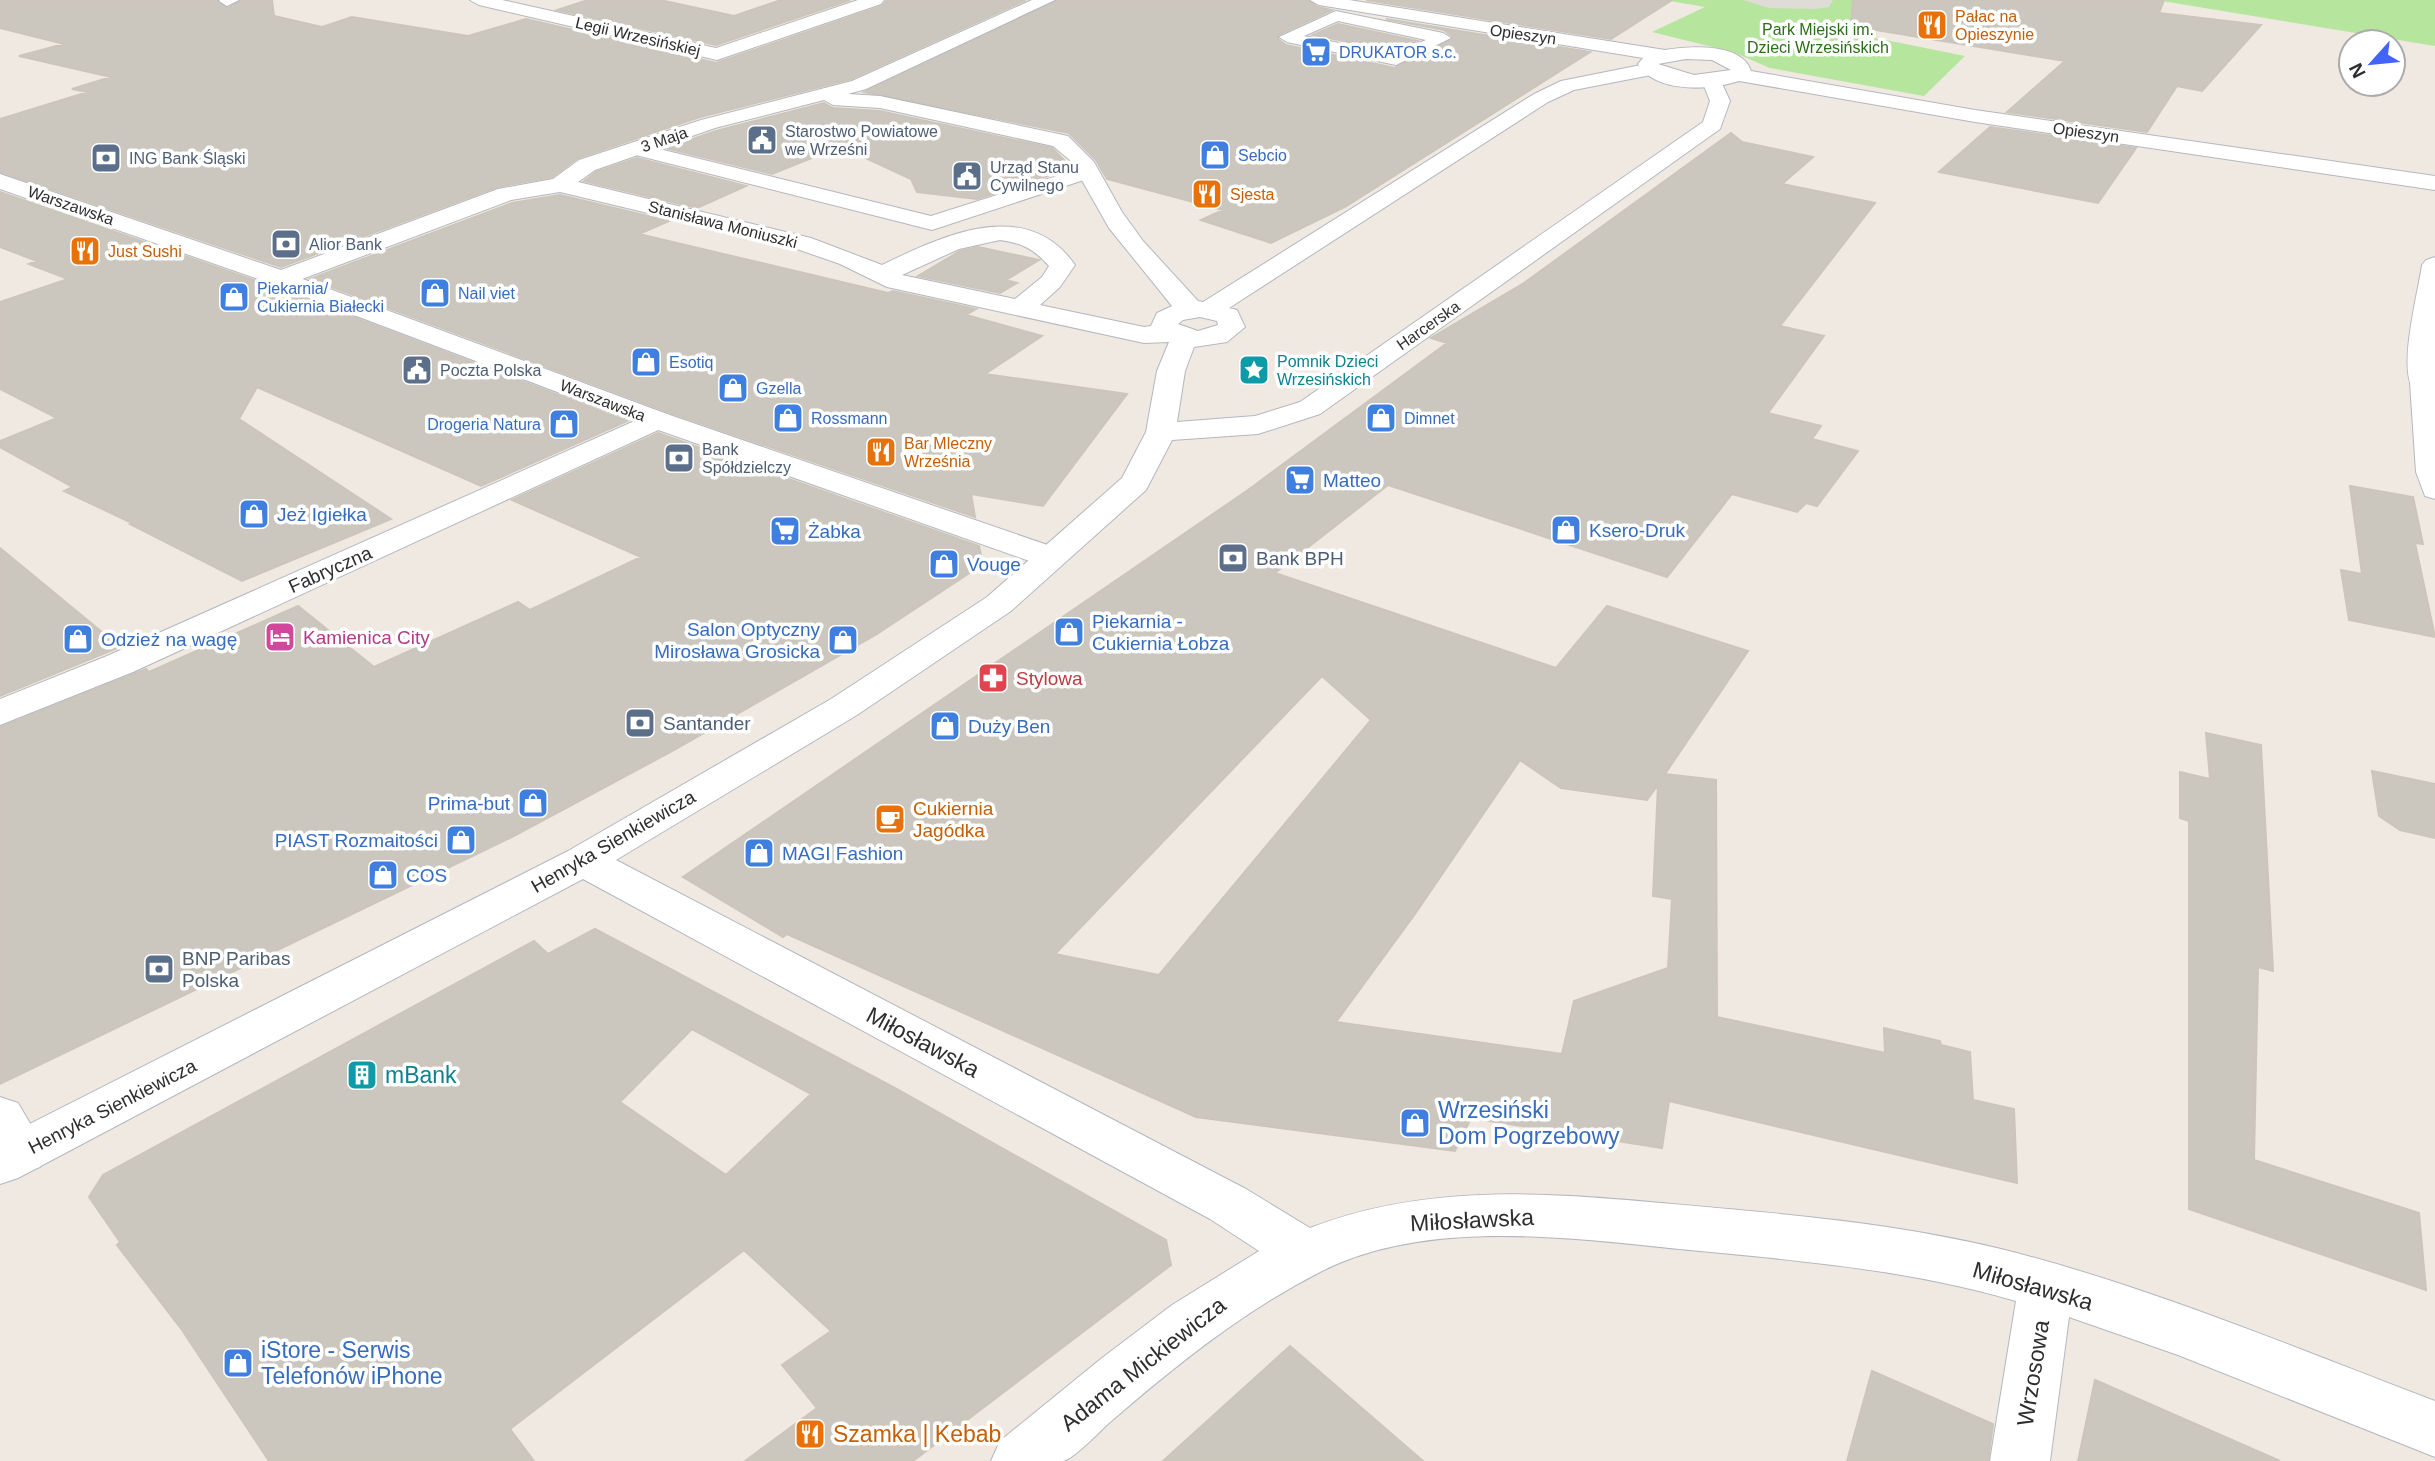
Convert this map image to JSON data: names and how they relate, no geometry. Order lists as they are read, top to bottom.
{
  "streets": {
    "street": [
      "Opieszyn",
      "Legii Wrzesińskiej",
      "3 Maja",
      "Warszawska",
      "Stanisława Moniuszki",
      "Harcerska",
      "Fabryczna",
      "Henryka Sienkiewicza",
      "Miłosławska",
      "Adama Mickiewicza",
      "Wrzosowa"
    ]
  },
  "crossings": [
    ["3 Maja", "Warszawska"],
    ["3 Maja", "Stanisława Moniuszki"],
    ["Warszawska", "Fabryczna"],
    ["Warszawska", "Henryka Sienkiewicza"],
    ["Harcerska", "Henryka Sienkiewicza"],
    ["Henryka Sienkiewicza", "Miłosławska"],
    ["Miłosławska", "Adama Mickiewicza"],
    ["Miłosławska", "Wrzosowa"]
  ],
  "parks": ["Park Miejski im. Dzieci Wrzesińskich"],
  "places": {
    "restaurant": [
      "Pałac na Opieszynie",
      "Sjesta",
      "Just Sushi",
      "Bar Mleczny Września",
      "Szamka | Kebab"
    ],
    "supermarket": ["DRUKATOR s.c.", "Matteo", "Żabka"],
    "public building": ["Starostwo Powiatowe we Wrześni", "Urząd Stanu Cywilnego", "Poczta Polska"],
    "shop": [
      "Sebcio",
      "Nail viet",
      "Piekarnia/ Cukiernia Białecki",
      "Esotiq",
      "Gzella",
      "Rossmann",
      "Dimnet",
      "Drogeria Natura",
      "Jeż Igiełka",
      "Ksero-Druk",
      "Vouge",
      "Piekarnia - Cukiernia Łobza",
      "Odzież na wagę",
      "Salon Optyczny Mirosława Grosicka",
      "Duży Ben",
      "Prima-but",
      "PIAST Rozmaitości",
      "MAGI Fashion",
      "COS",
      "Wrzesiński Dom Pogrzebowy",
      "iStore - Serwis Telefonów iPhone"
    ],
    "bank": [
      "ING Bank Śląski",
      "Alior Bank",
      "Bank Spółdzielczy",
      "Bank BPH",
      "Santander",
      "BNP Paribas Polska"
    ],
    "place": ["Pomnik Dzieci Wrzesińskich"],
    "hotel": ["Kamienica City"],
    "pharmacy": ["Stylowa"],
    "cafe": ["Cukiernia Jagódka"],
    "building": ["mBank"]
  },
  "north": "bottom left"
}
